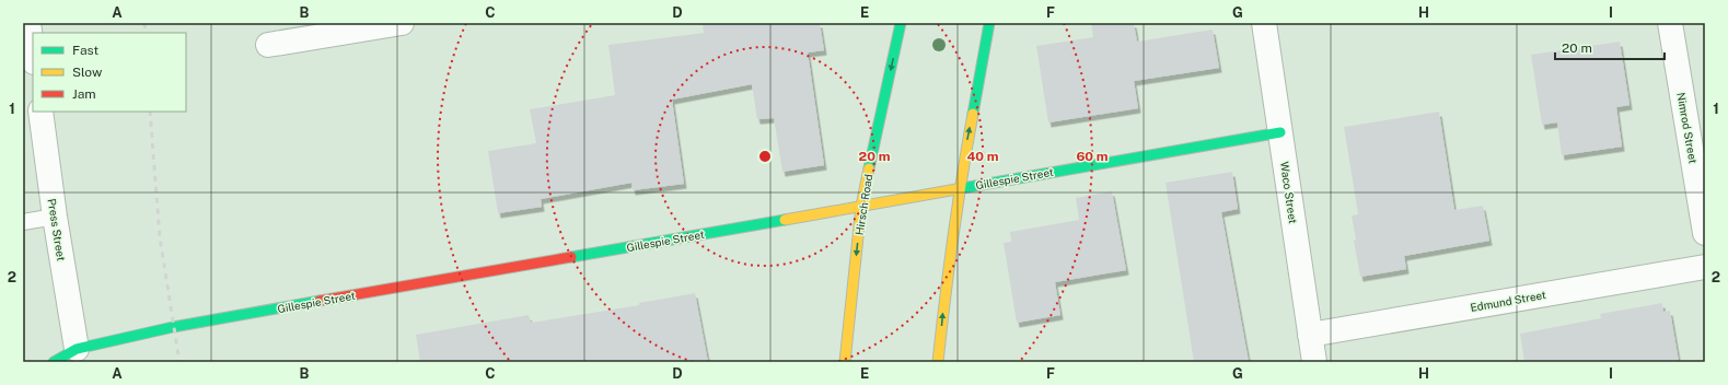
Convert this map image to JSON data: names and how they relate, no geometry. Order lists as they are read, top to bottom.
{
  "streets": {
    "street": [
      "Nimrod Street",
      "Gillespie Street",
      "Waco Street",
      "Hirsch Road",
      "Press Street",
      "Edmund Street"
    ]
  },
  "crossings": [
    ["Gillespie Street", "Waco Street"],
    ["Gillespie Street", "Hirsch Road"],
    ["Gillespie Street", "Press Street"],
    ["Waco Street", "Edmund Street"]
  ],
  "one_way": ["Hirsch Road"],
  "legend": ["Fast", "Slow", "Jam"],
  "scale_bar": "20 m",
  "grid": {
    "columns": [
      "A",
      "B",
      "C",
      "D",
      "E",
      "F",
      "G",
      "H",
      "I"
    ],
    "rows": ["1", "2"]
  },
  "rings": ["20 m", "40 m", "60 m"]
}
